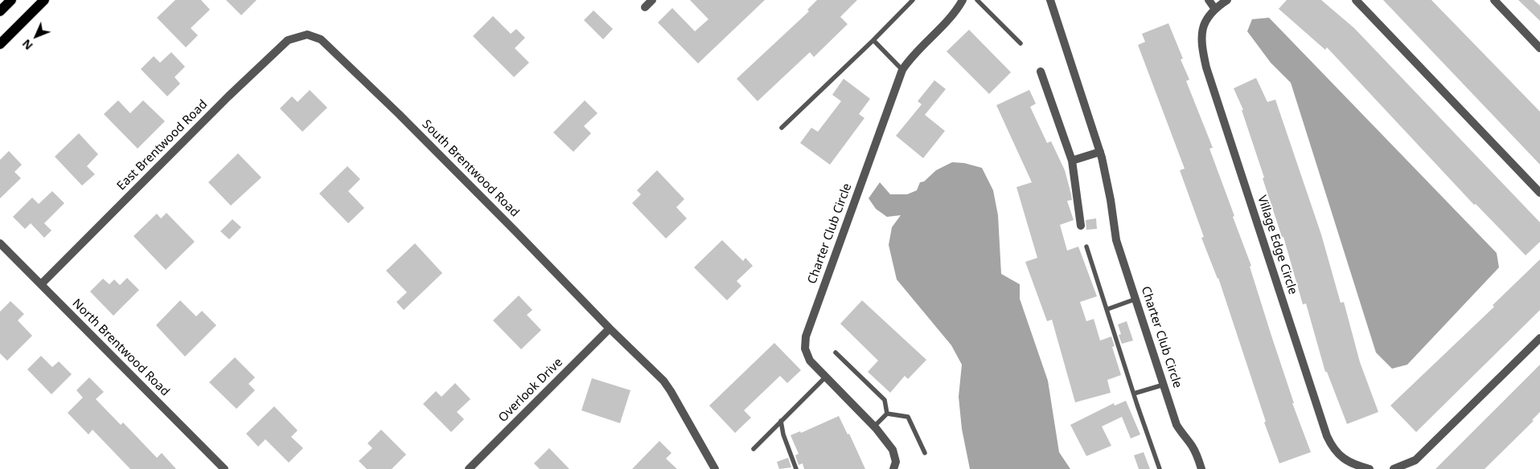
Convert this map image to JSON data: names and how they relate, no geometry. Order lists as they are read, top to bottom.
{
  "streets": {
    "street": [
      "East Brentwood Road",
      "South Brentwood Road",
      "Charter Club Circle",
      "Village Edge Circle",
      "North Brentwood Road",
      "Overlook Drive"
    ]
  },
  "crossings": [
    ["East Brentwood Road", "South Brentwood Road"],
    ["East Brentwood Road", "North Brentwood Road"],
    ["South Brentwood Road", "Overlook Drive"]
  ],
  "north": "bottom left"
}
